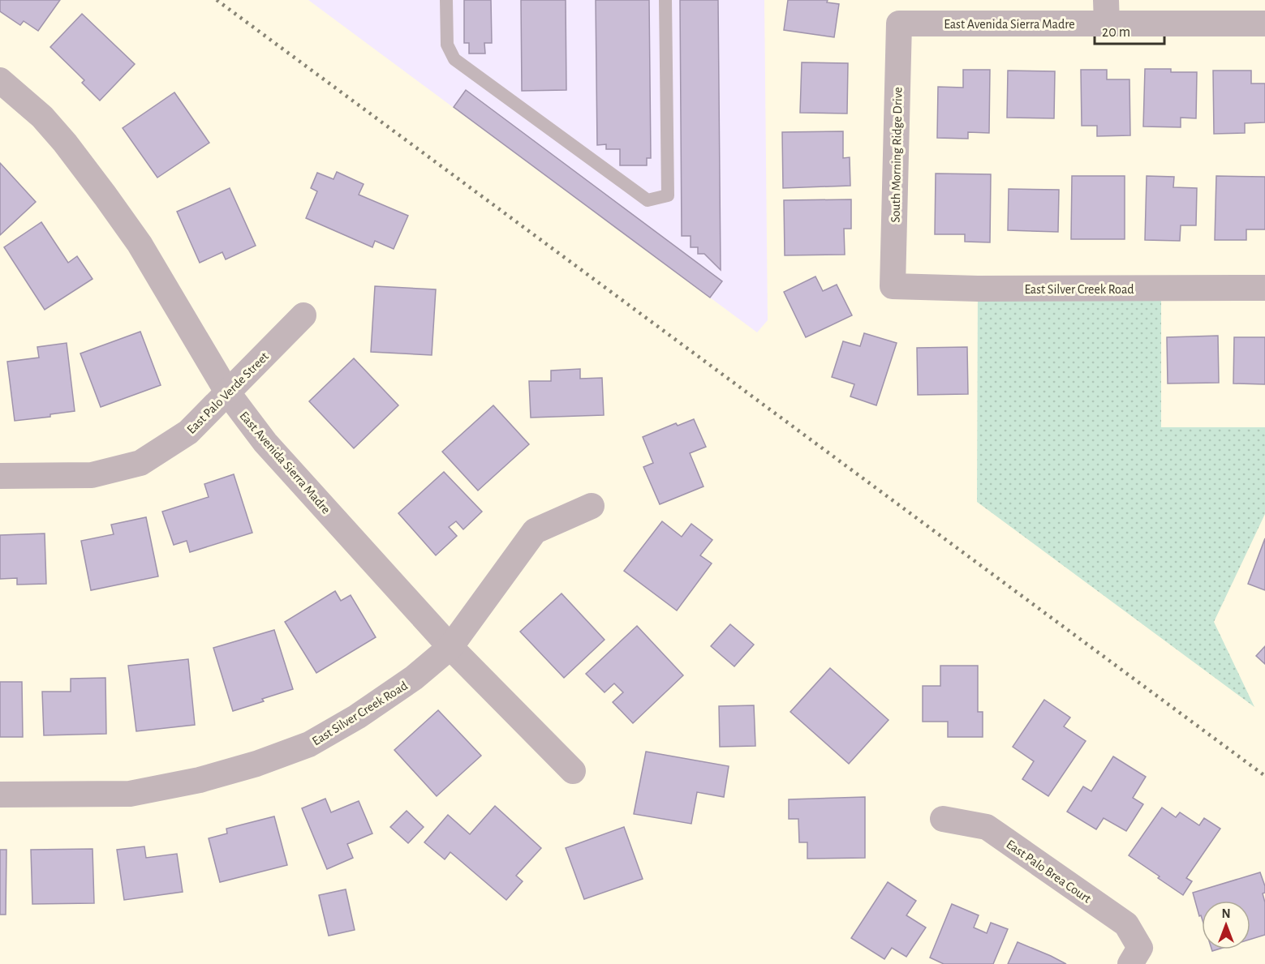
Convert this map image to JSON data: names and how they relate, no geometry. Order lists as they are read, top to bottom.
{
  "streets": {
    "street": [
      "East Avenida Sierra Madre",
      "South Morning Ridge Drive",
      "East Silver Creek Road",
      "East Palo Verde Street",
      "East Palo Brea Court"
    ]
  },
  "crossings": [
    ["East Avenida Sierra Madre", "South Morning Ridge Drive"],
    ["East Avenida Sierra Madre", "East Silver Creek Road"],
    ["East Avenida Sierra Madre", "East Palo Verde Street"],
    ["South Morning Ridge Drive", "East Silver Creek Road"]
  ],
  "scale_bar": "20 m",
  "north": "top"
}
